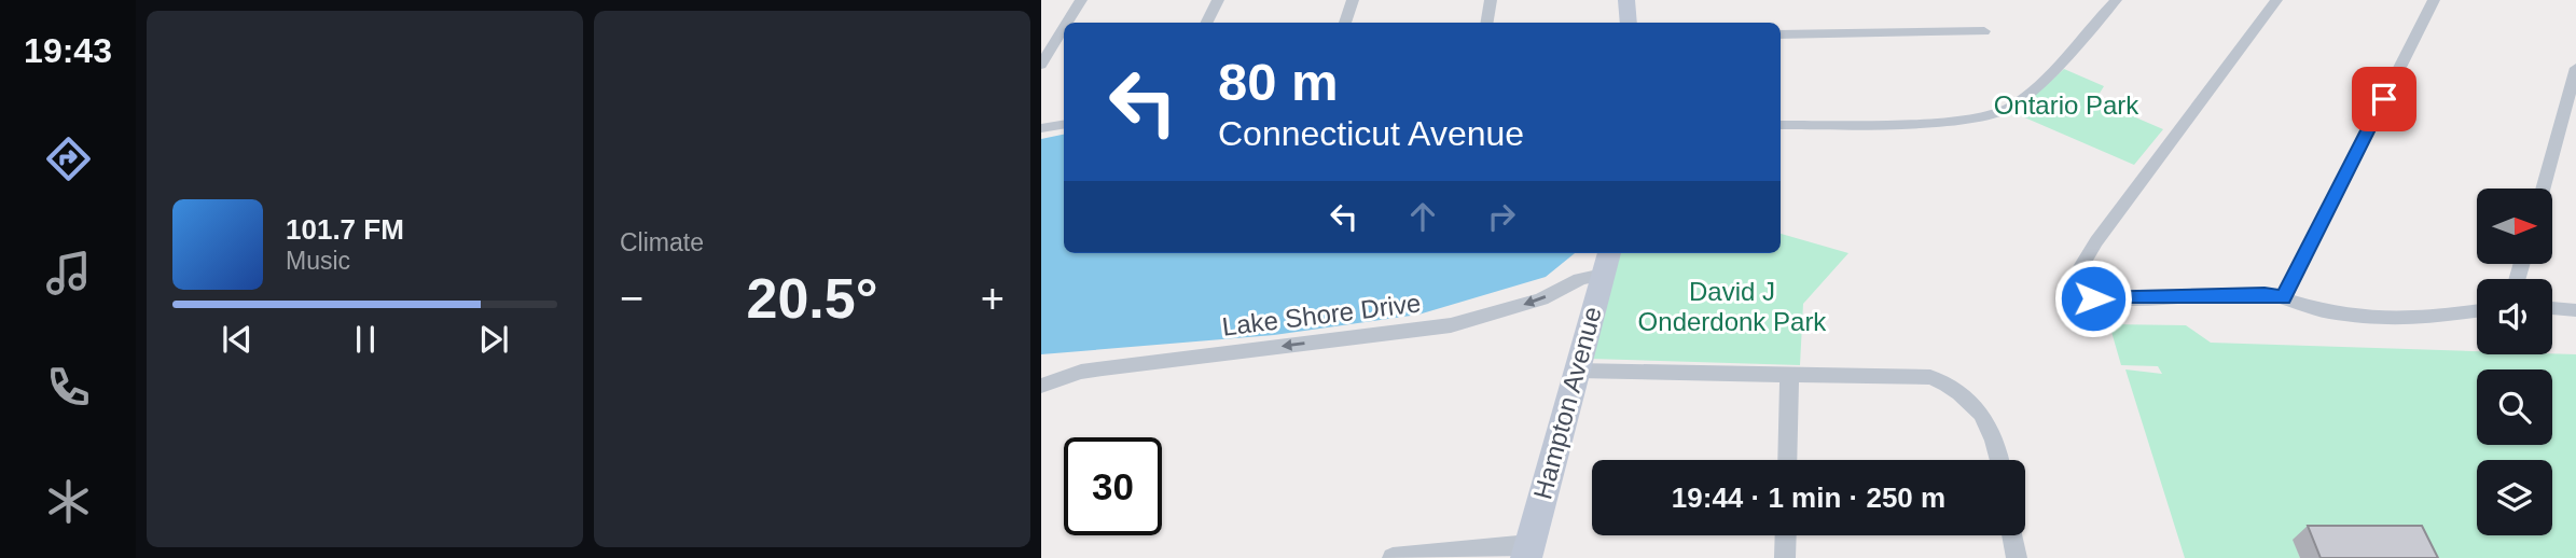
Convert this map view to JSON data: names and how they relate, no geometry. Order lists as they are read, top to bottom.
{
  "streets": {
    "street": ["Lake Shore Drive", "Hampton Avenue"]
  },
  "crossings": [
    ["Lake Shore Drive", "Hampton Avenue"]
  ],
  "one_way": ["Lake Shore Drive"],
  "parks": ["Ontario Park", "David J Onderdonk Park"],
  "north": "right",
  "page": {
    "tabs": "19:43",
    "tile": "Climate",
    "turn": ["80 m", "Connecticut Avenue"],
    "song": ["101.7 FM", "Music"],
    "heat": ["−", "20.5°", "+"],
    "limit": "30",
    "trip": "19:44 · 1 min · 250 m"
  }
}
